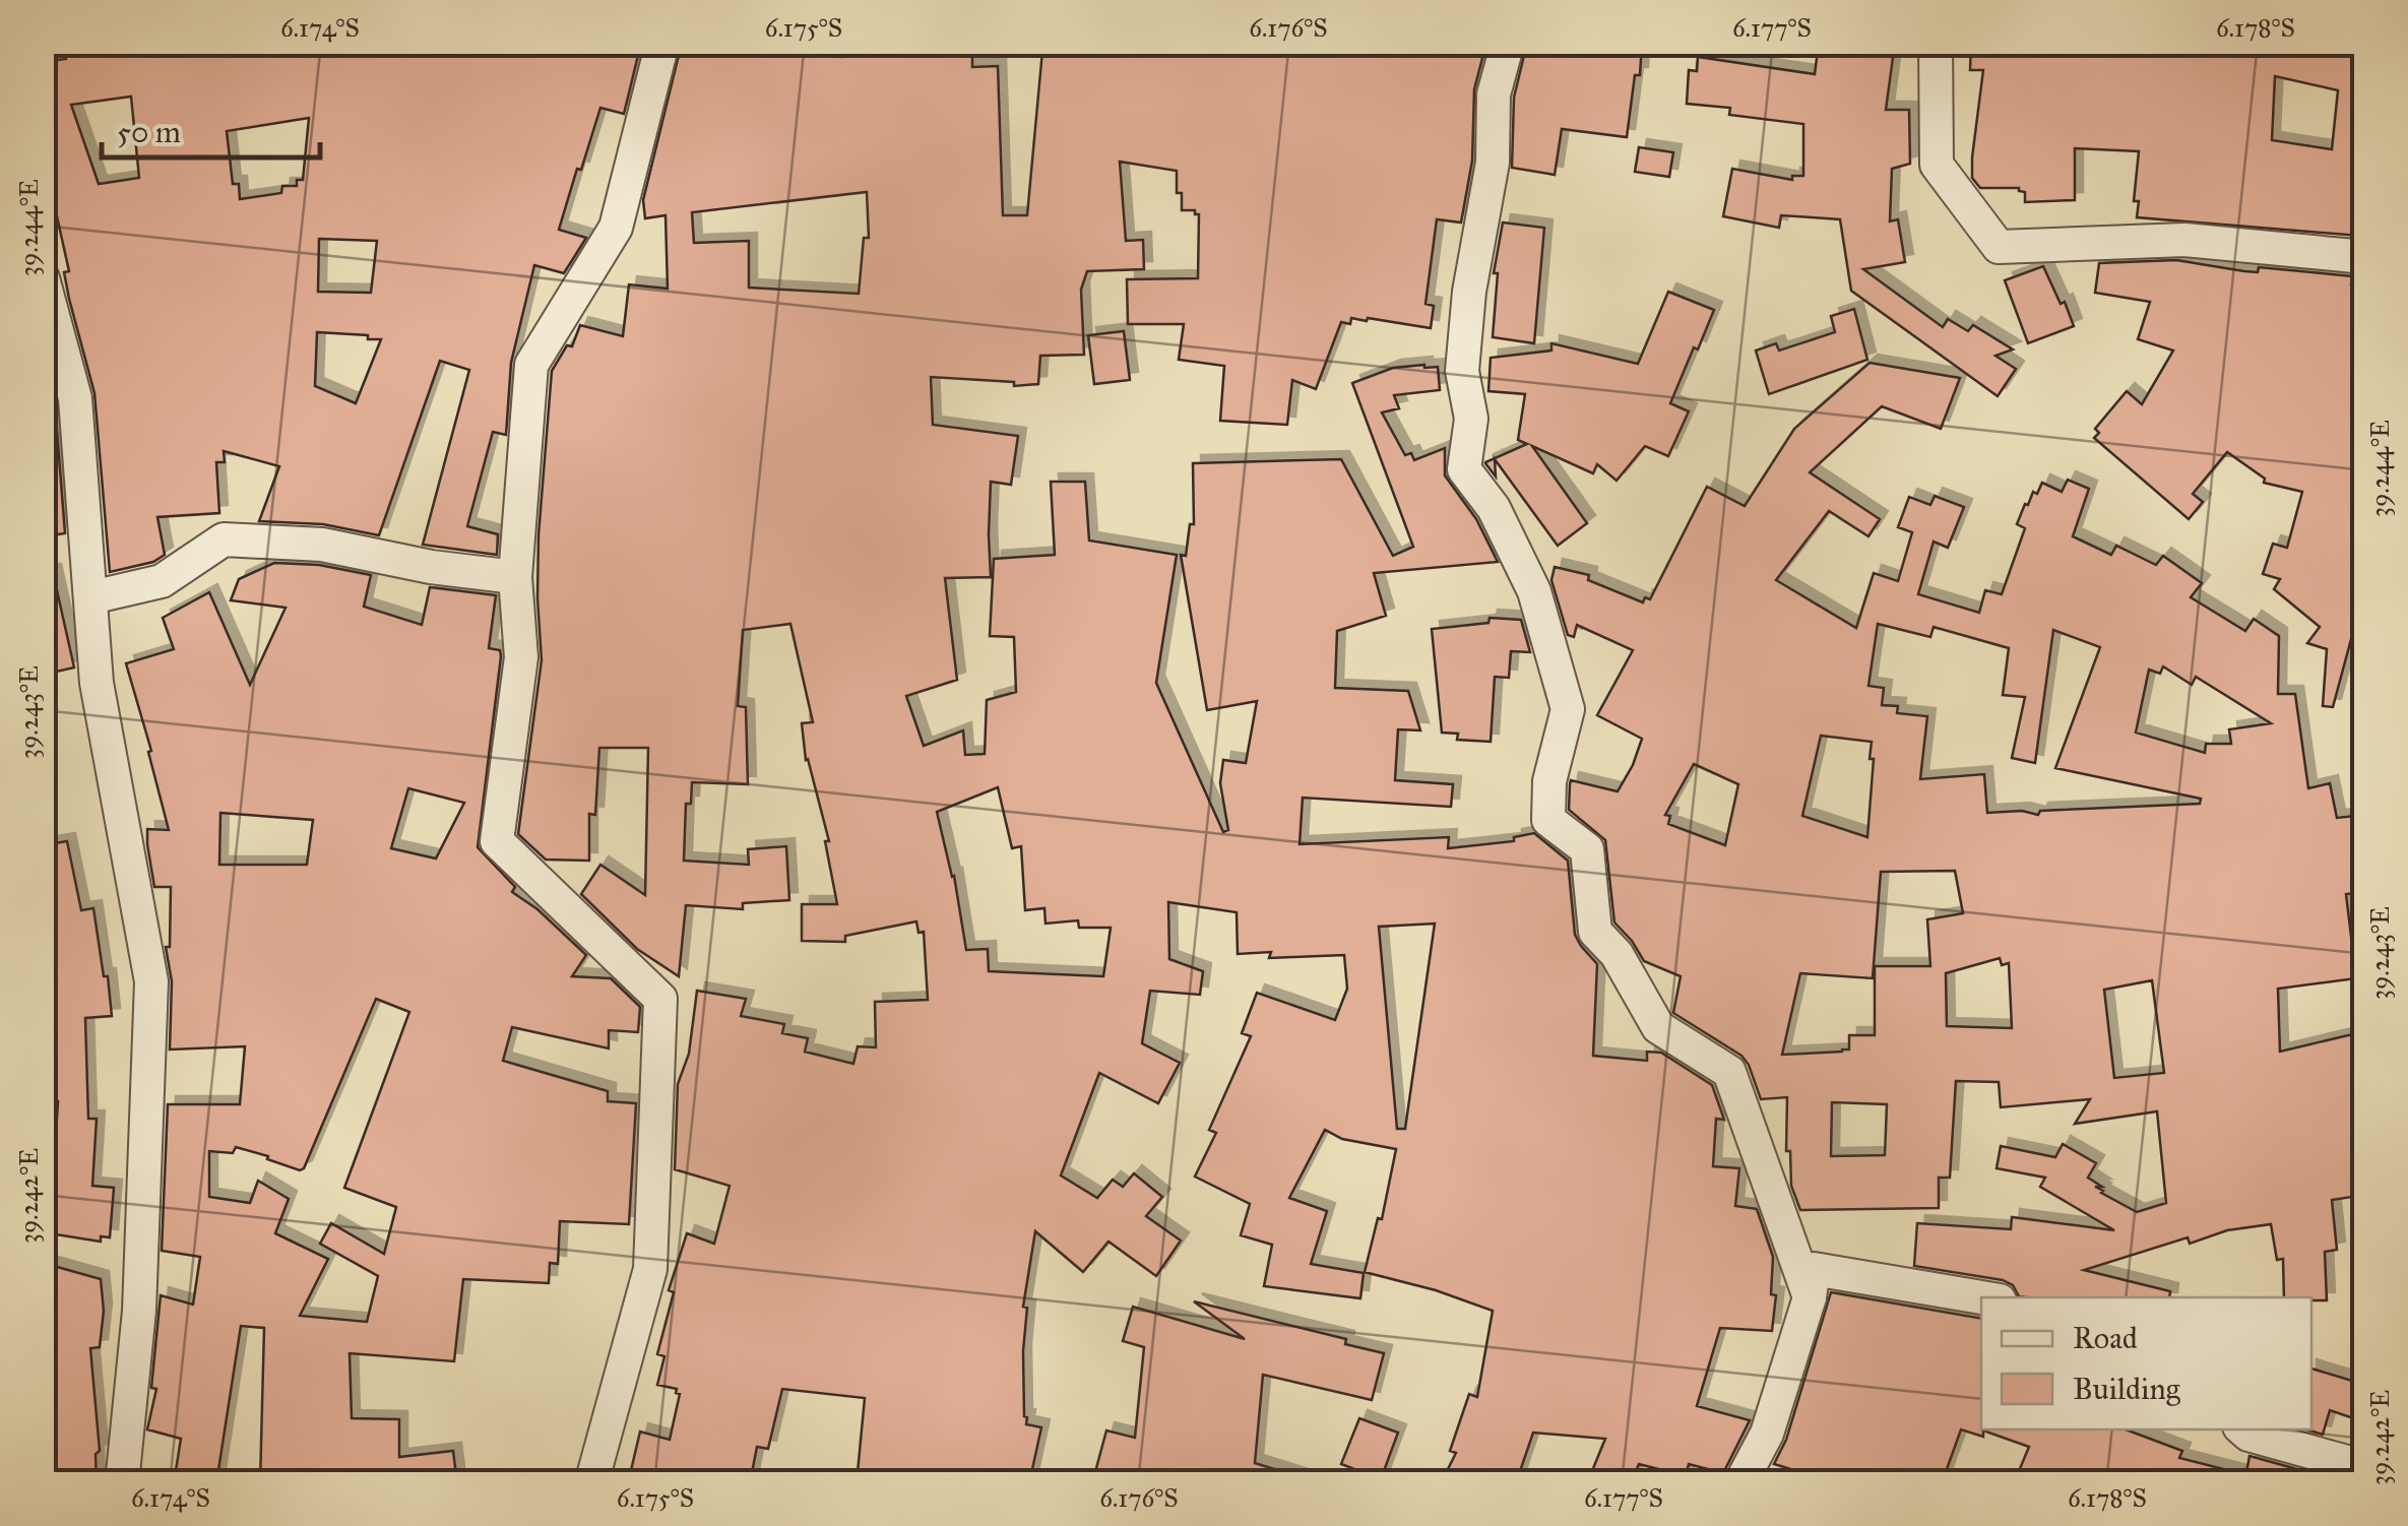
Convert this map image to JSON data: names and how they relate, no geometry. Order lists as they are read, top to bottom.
{
  "legend": ["Road", "Building"],
  "scale_bar": "50 m",
  "coordinates": [
    "6.174°S",
    "6.175°S",
    "6.176°S",
    "6.177°S",
    "6.178°S",
    "39.244°E",
    "39.243°E",
    "39.242°E"
  ]
}
